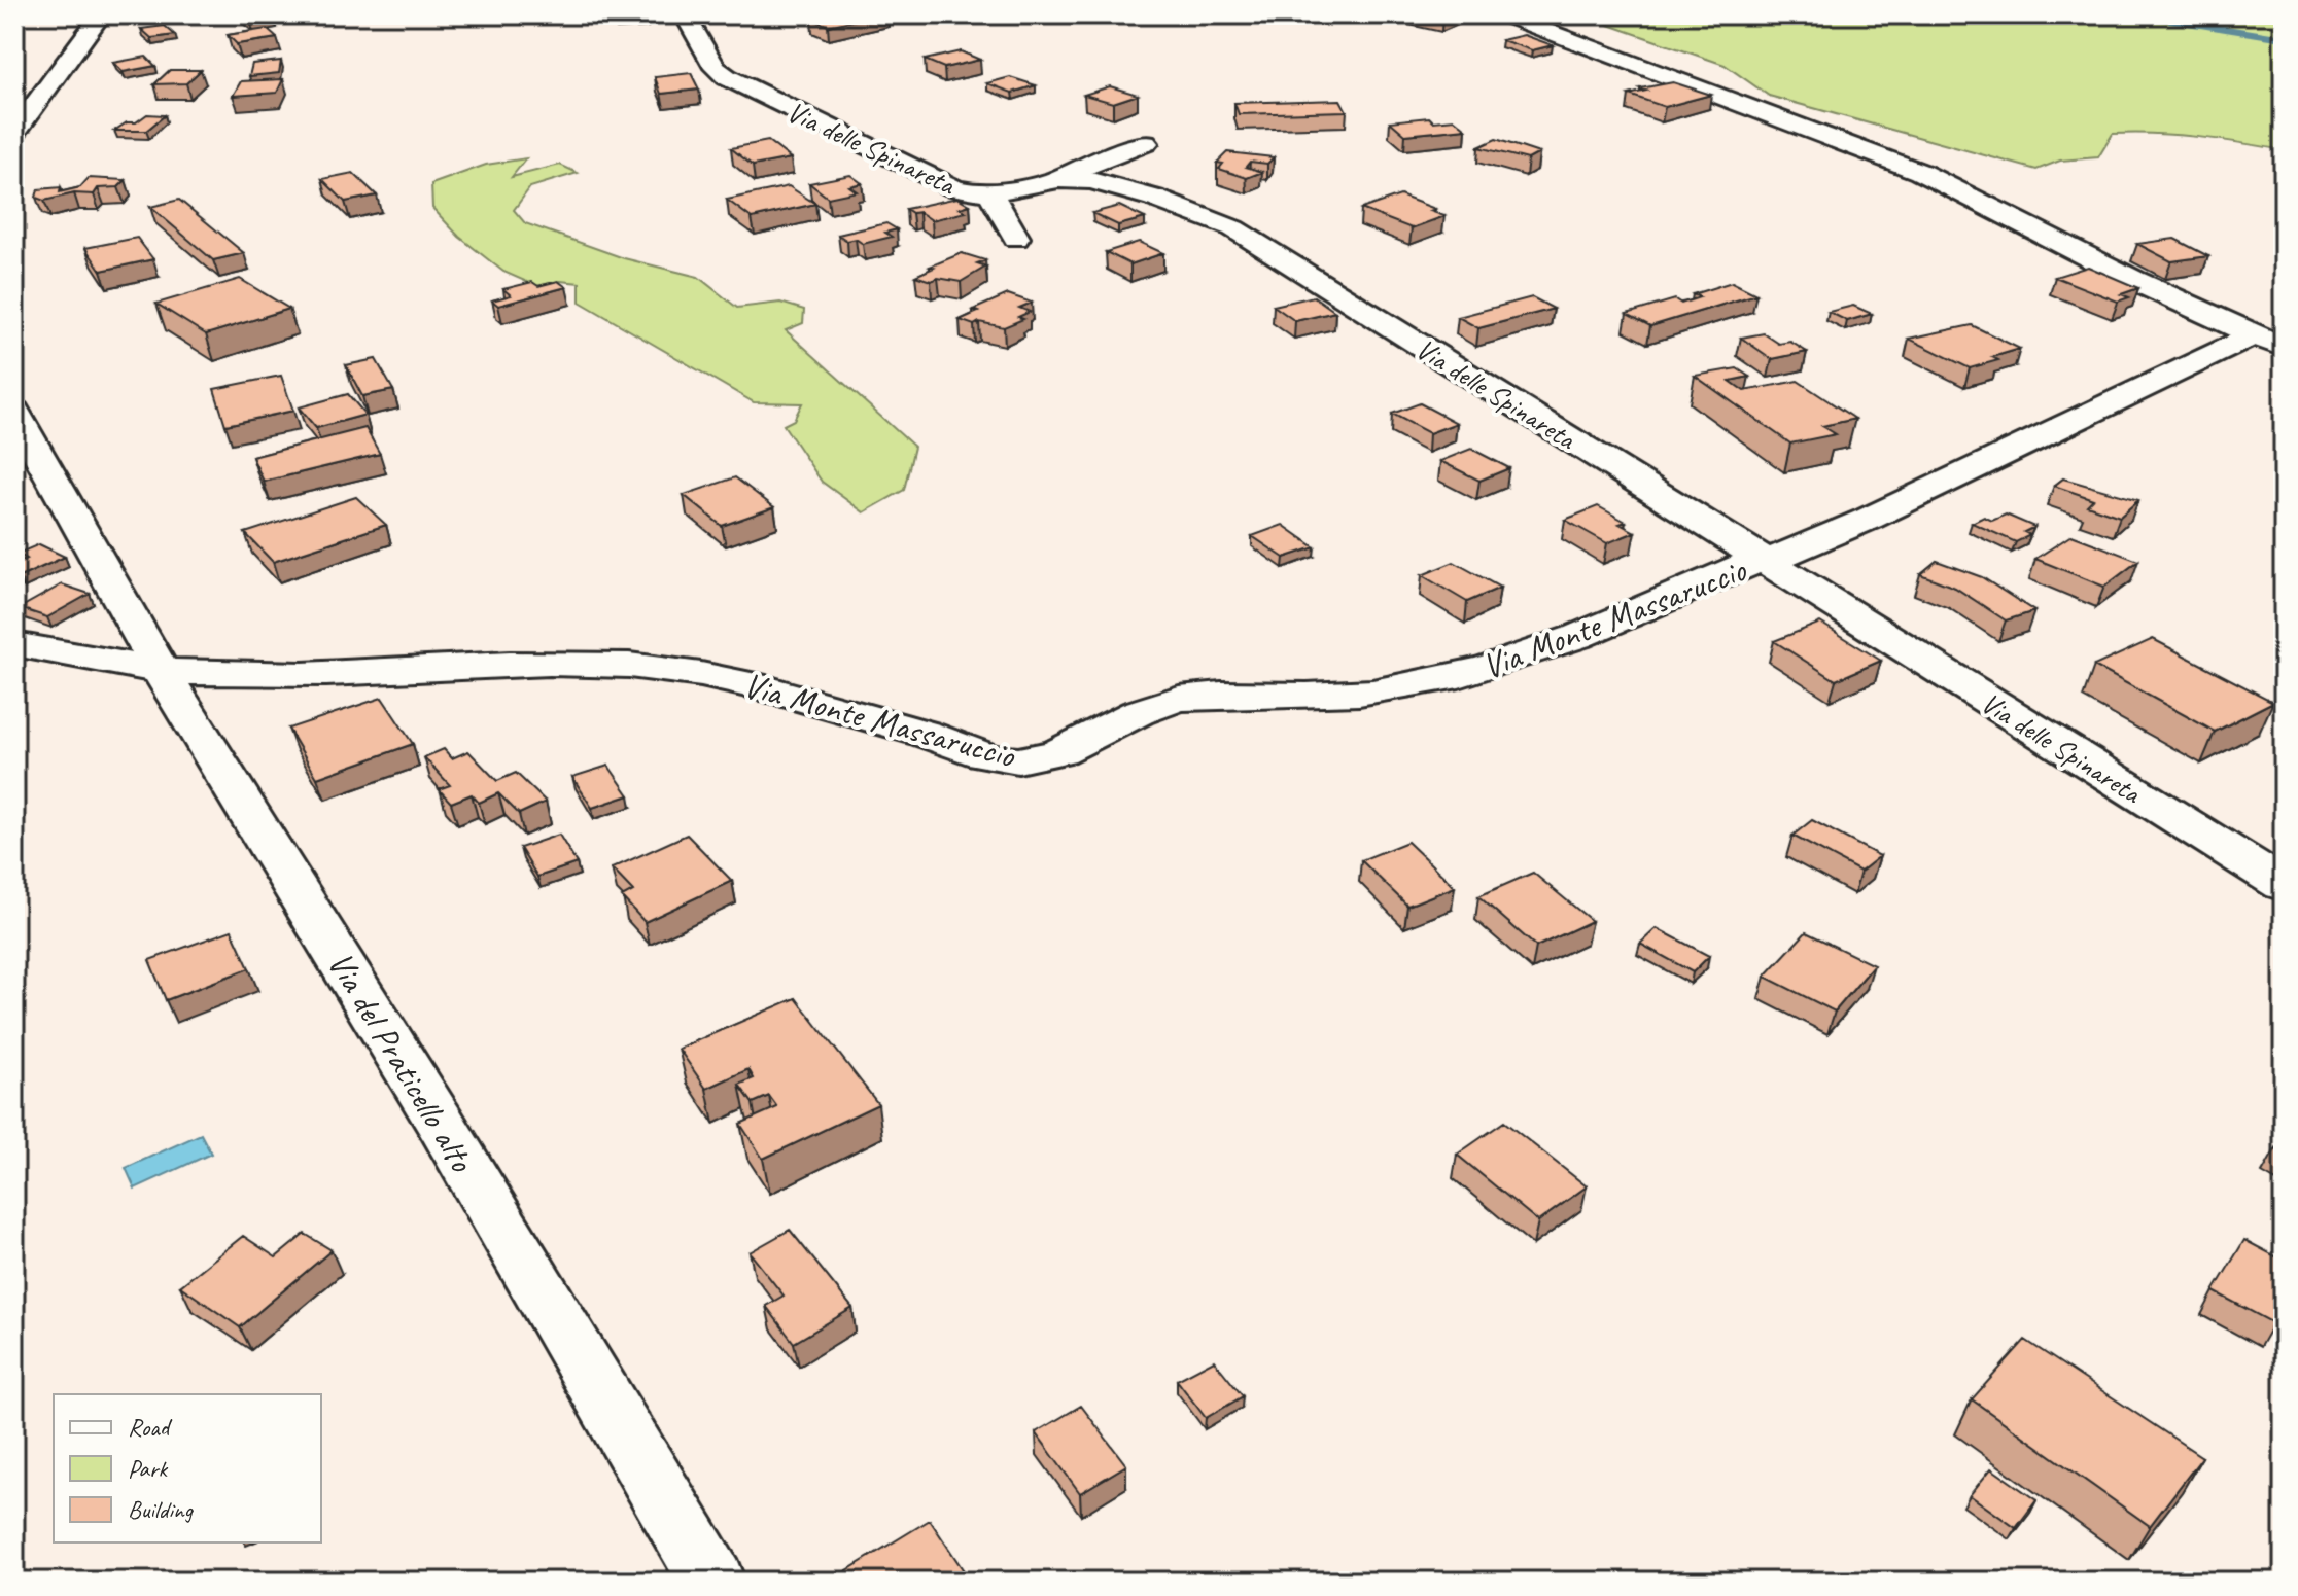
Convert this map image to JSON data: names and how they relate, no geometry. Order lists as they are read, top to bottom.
{
  "streets": {
    "street": ["Via delle Spinareta", "Via Monte Massaruccio", "Via del Praticello alto"]
  },
  "crossings": [
    ["Via delle Spinareta", "Via Monte Massaruccio"],
    ["Via Monte Massaruccio", "Via del Praticello alto"]
  ],
  "legend": ["Road", "Park", "Building"]
}
